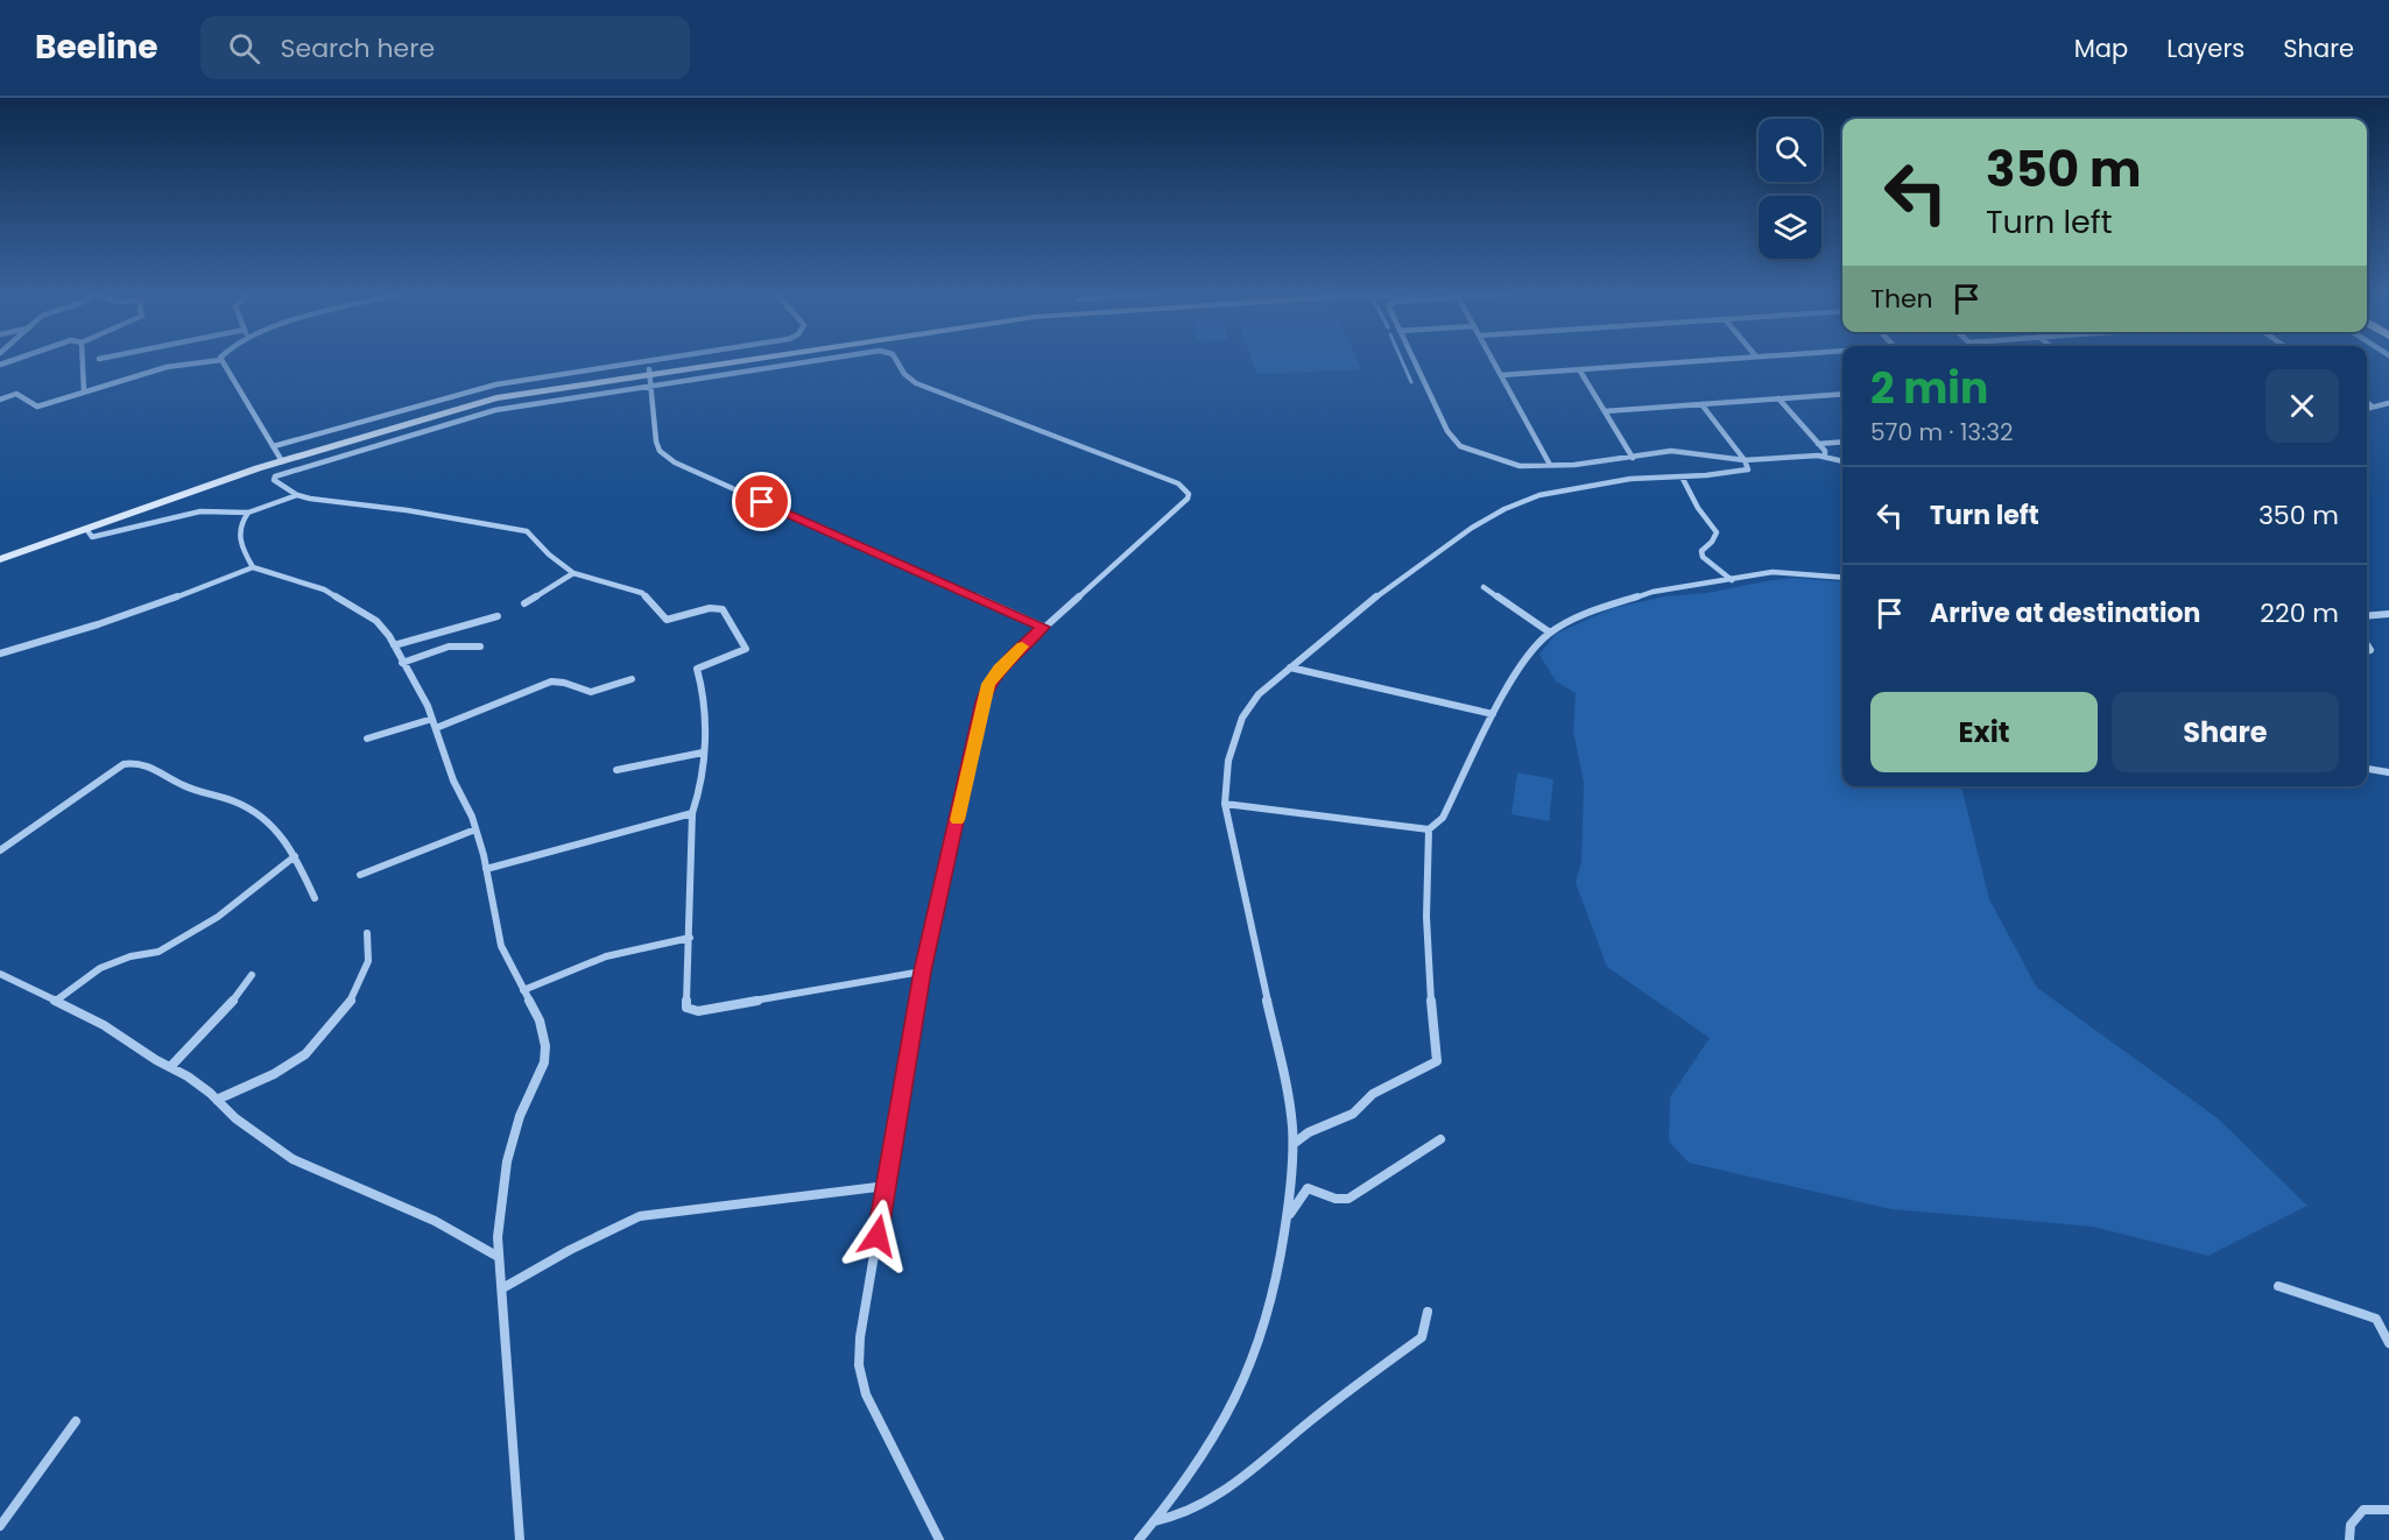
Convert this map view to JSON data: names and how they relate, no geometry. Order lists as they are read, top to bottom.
{
  "page": {
    "header": "Beeline",
    "search": "Search here",
    "nav": ["Map", "Layers", "Share"],
    "turn": ["350 m", "Turn left"],
    "then": "Then",
    "heading": ["2 min", "570 m · 13:32"],
    "list": [
      {
        "name": "Turn left",
        "value": "350 m"
      },
      {
        "name": "Arrive at destination",
        "value": "220 m"
      }
    ],
    "buttons": ["Exit", "Share"]
  }
}
